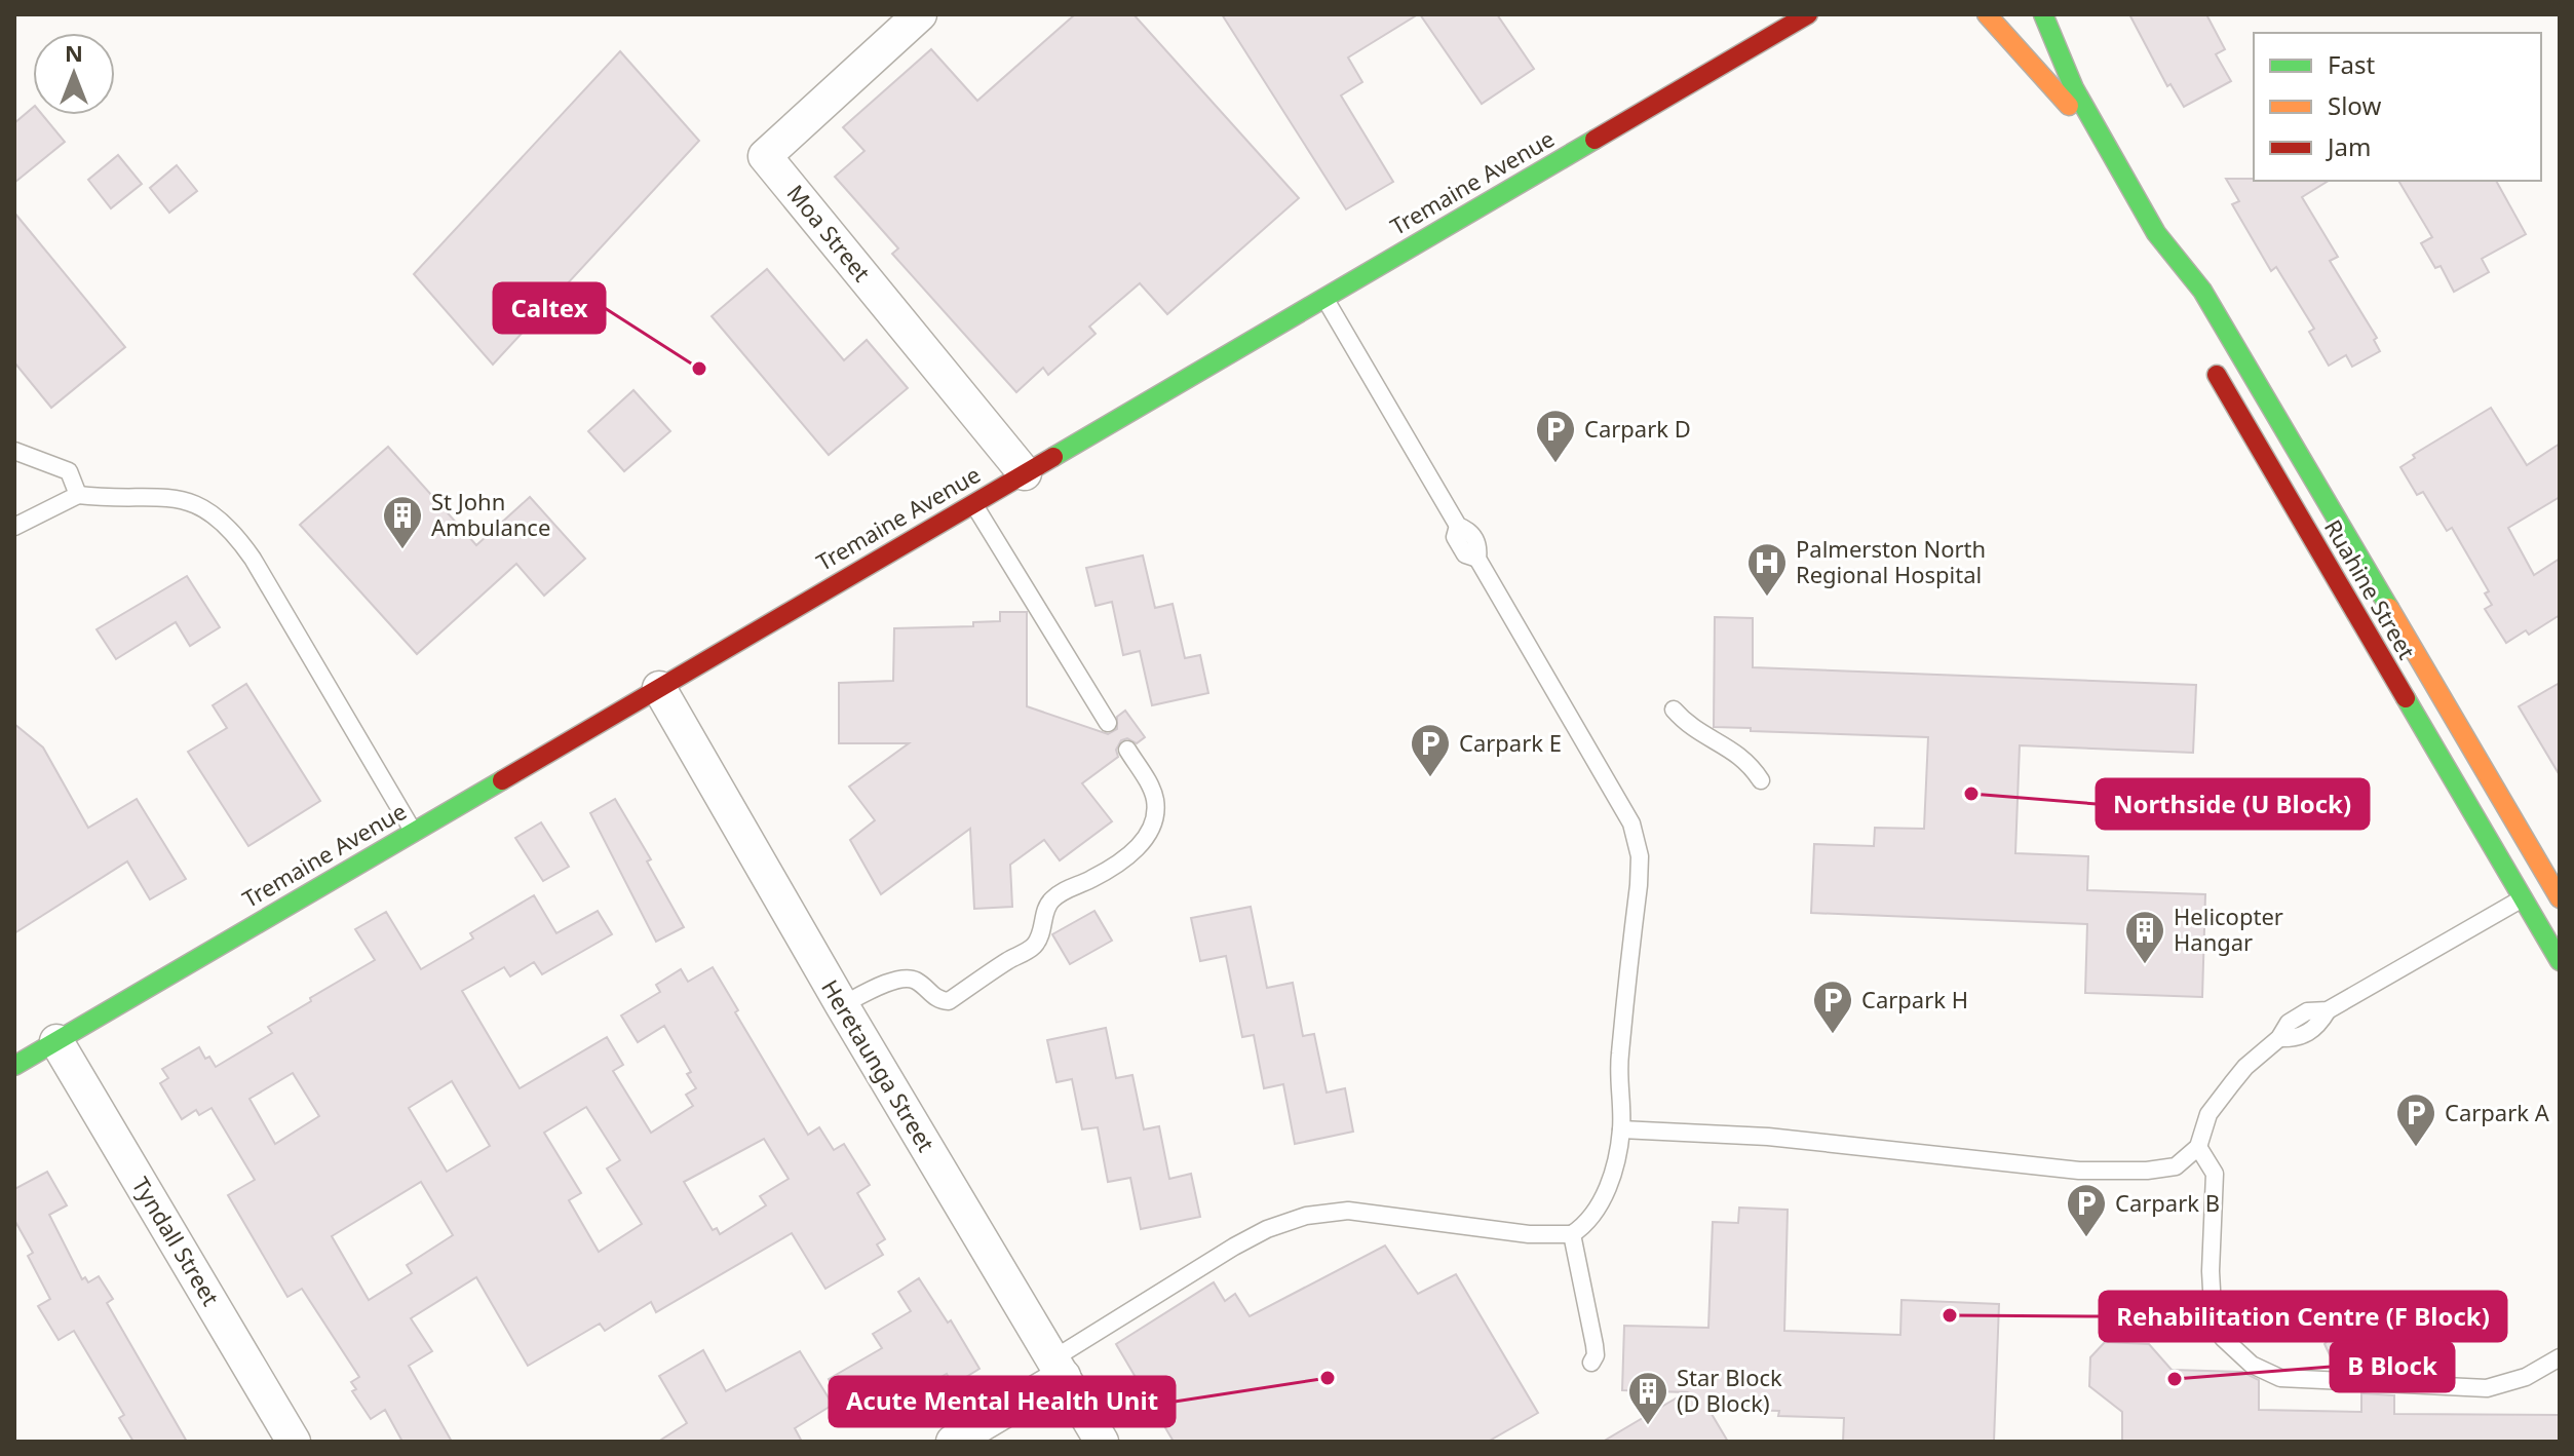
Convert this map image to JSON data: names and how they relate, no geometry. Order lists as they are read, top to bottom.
{
  "streets": {
    "main road": ["Tremaine Avenue", "Ruahine Street"],
    "street": ["Moa Street", "Heretaunga Street", "Tyndall Street"]
  },
  "crossings": [
    ["Tremaine Avenue", "Moa Street"],
    ["Tremaine Avenue", "Heretaunga Street"],
    ["Tremaine Avenue", "Tyndall Street"]
  ],
  "places": {
    "other": [
      "Caltex",
      "Northside (U Block)",
      "Rehabilitation Centre (F Block)",
      "Acute Mental Health Unit",
      "B Block"
    ],
    "parking": [
      "Carpark D",
      "Carpark E",
      "Carpark H",
      "Carpark A",
      "Carpark B"
    ],
    "building": ["St John Ambulance", "Helicopter Hangar", "Star Block (D Block)"],
    "hospital": ["Palmerston North Regional Hospital"]
  },
  "legend": ["Fast", "Slow", "Jam"],
  "north": "top"
}
